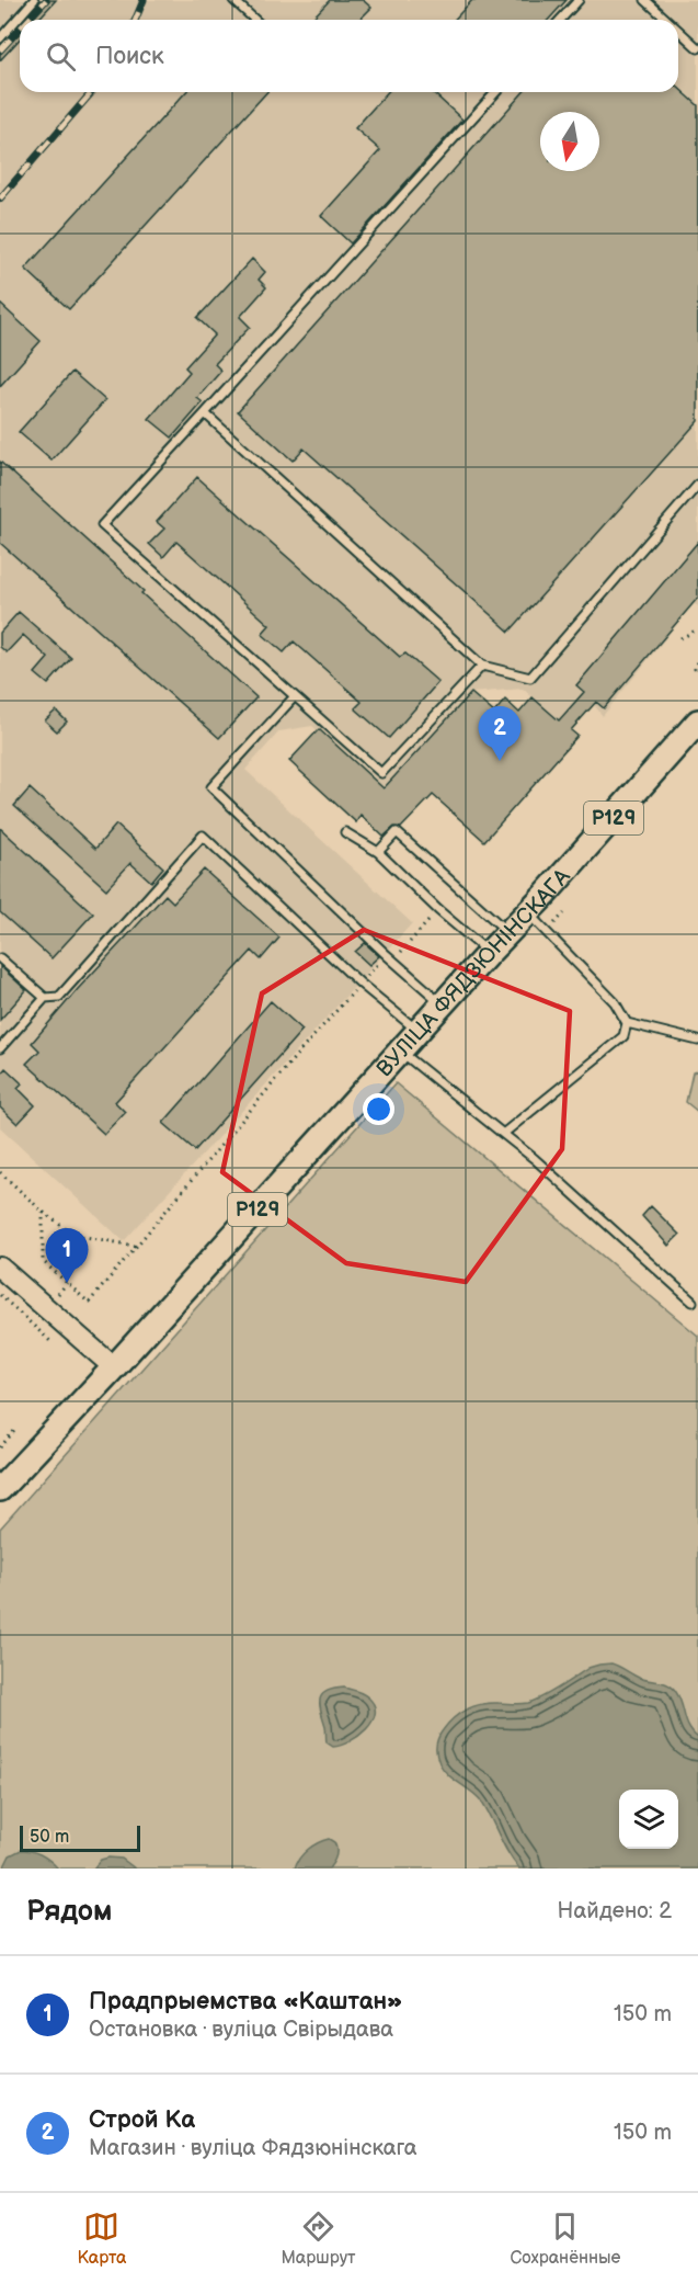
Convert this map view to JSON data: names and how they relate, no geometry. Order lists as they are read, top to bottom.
{
  "streets": {
    "main road": ["Р129", "ВУЛІЦА ФЯДЗЮНІНСКАГА"]
  },
  "crossings": [
    ["Р129", "ВУЛІЦА ФЯДЗЮНІНСКАГА"]
  ],
  "scale_bar": "50 m",
  "north": "bottom",
  "page": {
    "search": "Поиск",
    "pins": ["2", "1"],
    "scale": "50 m",
    "heading": ["Рядом", "Найдено: 2"],
    "list": [
      {
        "mark": "1",
        "name": "Прадпрыемства «Каштан»",
        "note": "Остановка · вуліца Свірыдава",
        "value": "150 m"
      },
      {
        "mark": "2",
        "name": "Строй Ка",
        "note": "Магазин · вуліца Фядзюнінскага",
        "value": "150 m"
      }
    ],
    "nav": ["Карта", "Маршрут", "Сохранённые"]
  }
}
